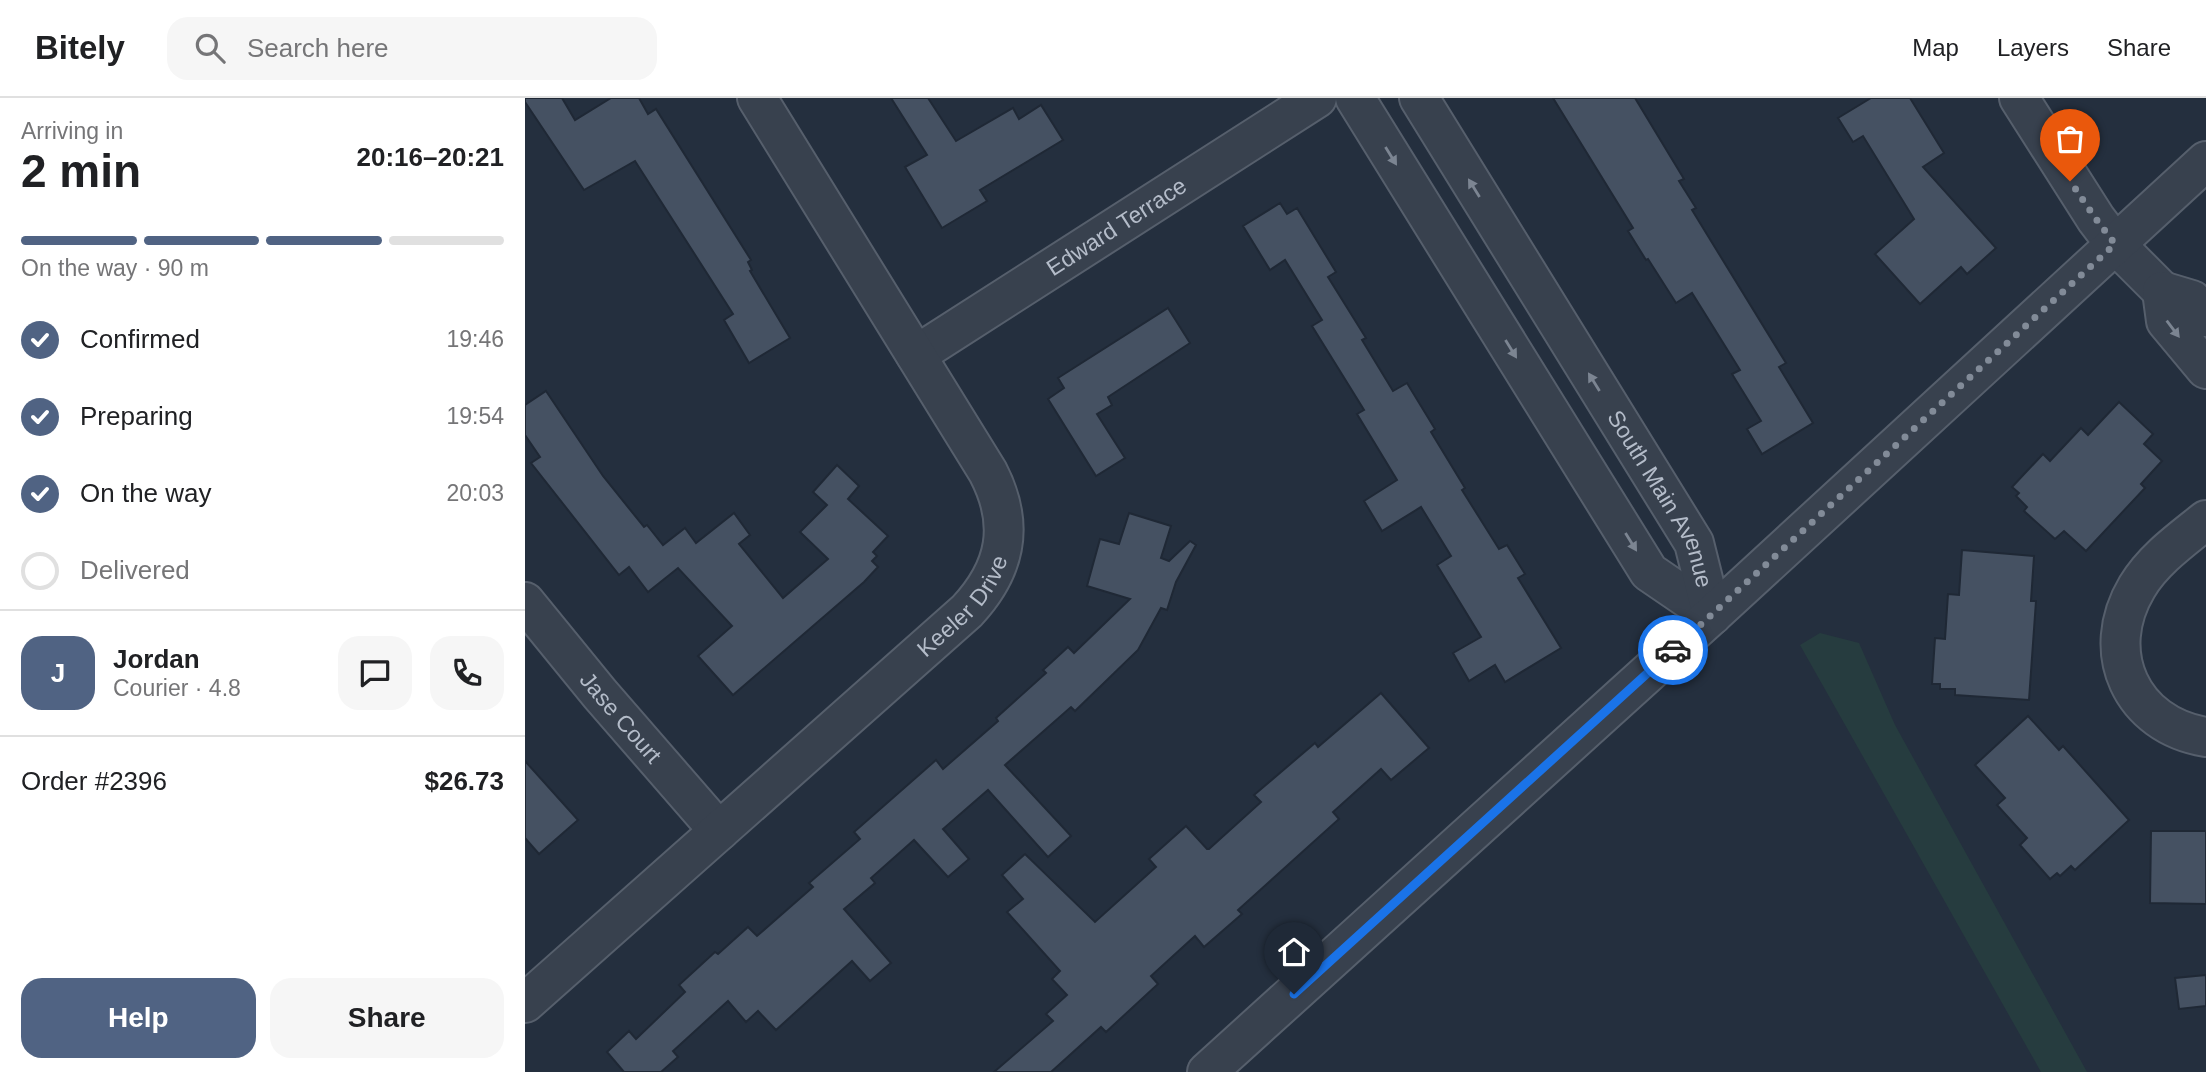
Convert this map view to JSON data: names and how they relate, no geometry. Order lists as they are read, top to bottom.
{
  "streets": {
    "street": [
      "Edward Terrace",
      "South Main Avenue",
      "Keeler Drive",
      "Jase Court"
    ]
  },
  "crossings": [
    ["Edward Terrace", "Keeler Drive"],
    ["Keeler Drive", "Jase Court"]
  ],
  "page": {
    "header": "Bitely",
    "search": "Search here",
    "nav": ["Map", "Layers", "Share"],
    "heading": ["2 min", "Arriving in", "20:16–20:21"],
    "panel": [
      "Jordan",
      "Courier · 4.8",
      "Order #2396",
      "$26.73"
    ],
    "bar": "On the way · 90 m",
    "list": [
      ["Confirmed", "19:46"],
      ["Preparing", "19:54"],
      ["On the way", "20:03"],
      "Delivered"
    ],
    "round": "J",
    "buttons": ["Help", "Share"]
  }
}
